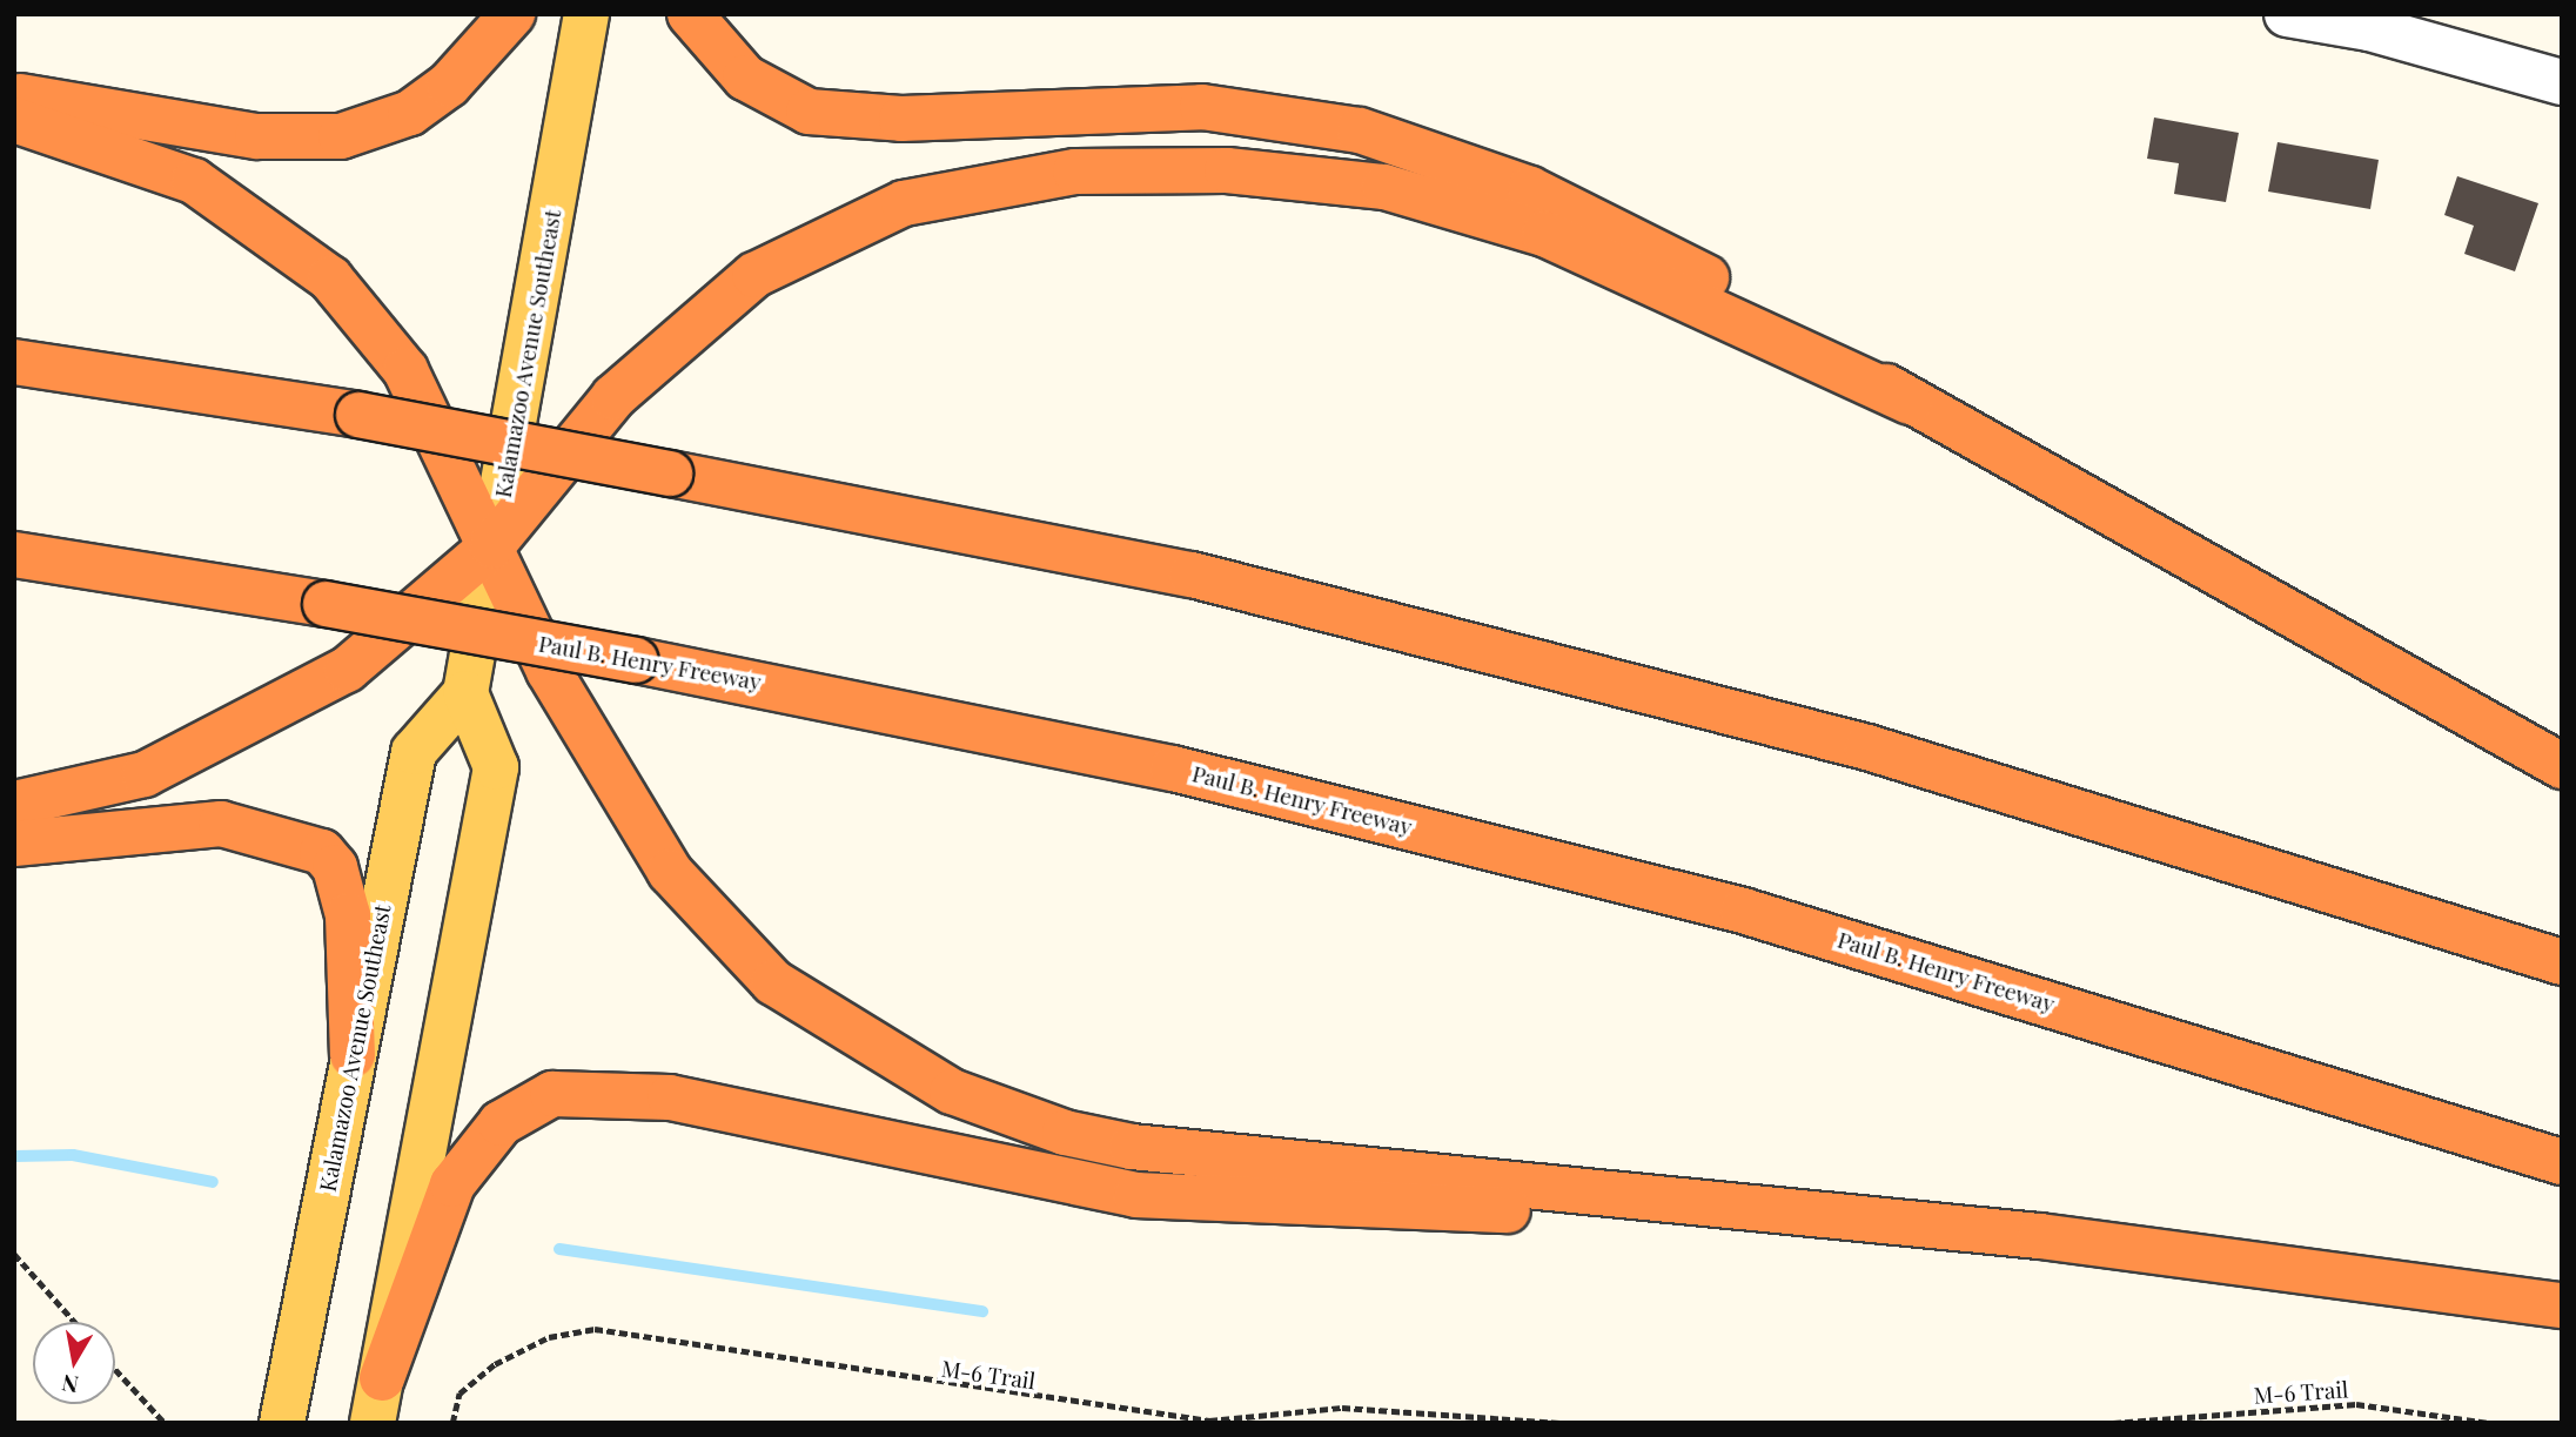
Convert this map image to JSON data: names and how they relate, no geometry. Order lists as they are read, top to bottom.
{
  "streets": {
    "highway": ["Paul B. Henry Freeway"],
    "main road": ["Kalamazoo Avenue Southeast"],
    "path": ["M-6 Trail"]
  },
  "north": "bottom"
}
